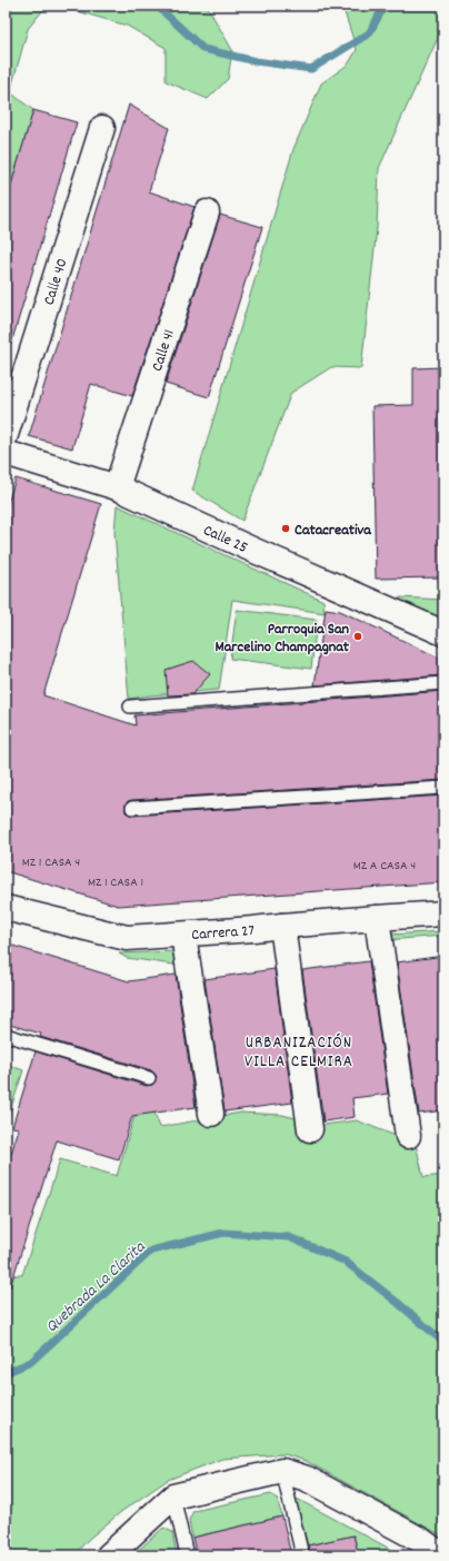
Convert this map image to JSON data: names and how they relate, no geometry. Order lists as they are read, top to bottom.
{
  "streets": {
    "street": [
      "Calle 40",
      "Calle 41",
      "Calle 25",
      "Carrera 27"
    ]
  },
  "crossings": [
    ["Calle 41", "Calle 25"]
  ],
  "districts": ["URBANIZACIÓN VILLA CELMIRA"],
  "water": ["Quebrada La Clarita"],
  "places": ["Catacreativa", "Parroquia San Marcelino Champagnat"],
  "house_numbers": ["MZ 1 CASA 4", "MZ A CASA 4", "MZ 1 CASA 1"]
}
